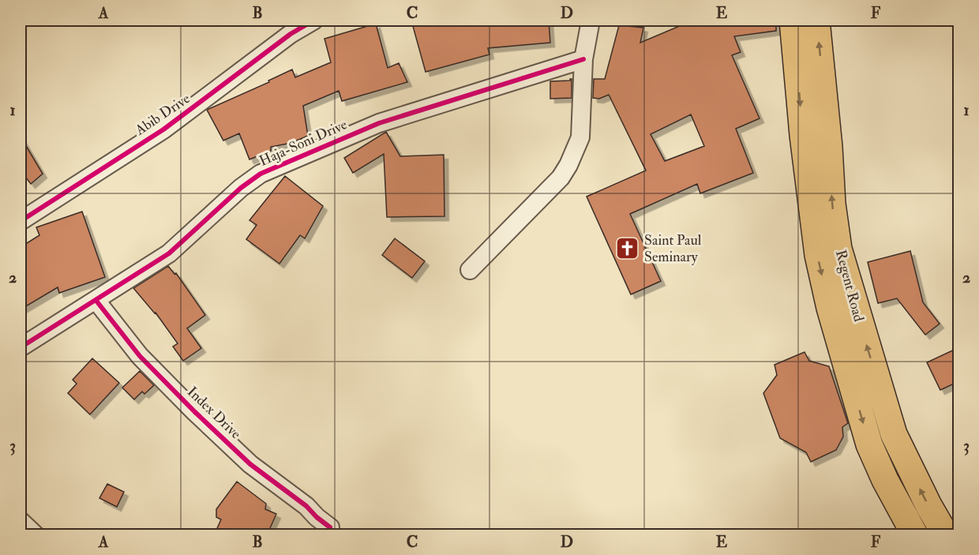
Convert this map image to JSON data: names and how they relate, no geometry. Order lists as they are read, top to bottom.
{
  "streets": {
    "main road": ["Regent Road"],
    "street": ["Abib Drive", "Haja-Soni Drive", "Index Drive"]
  },
  "crossings": [
    ["Haja-Soni Drive", "Index Drive"]
  ],
  "places": {
    "church": ["Saint Paul Seminary"]
  },
  "grid": {
    "columns": [
      "A",
      "B",
      "C",
      "D",
      "E",
      "F"
    ],
    "rows": ["1", "2", "3"]
  }
}
